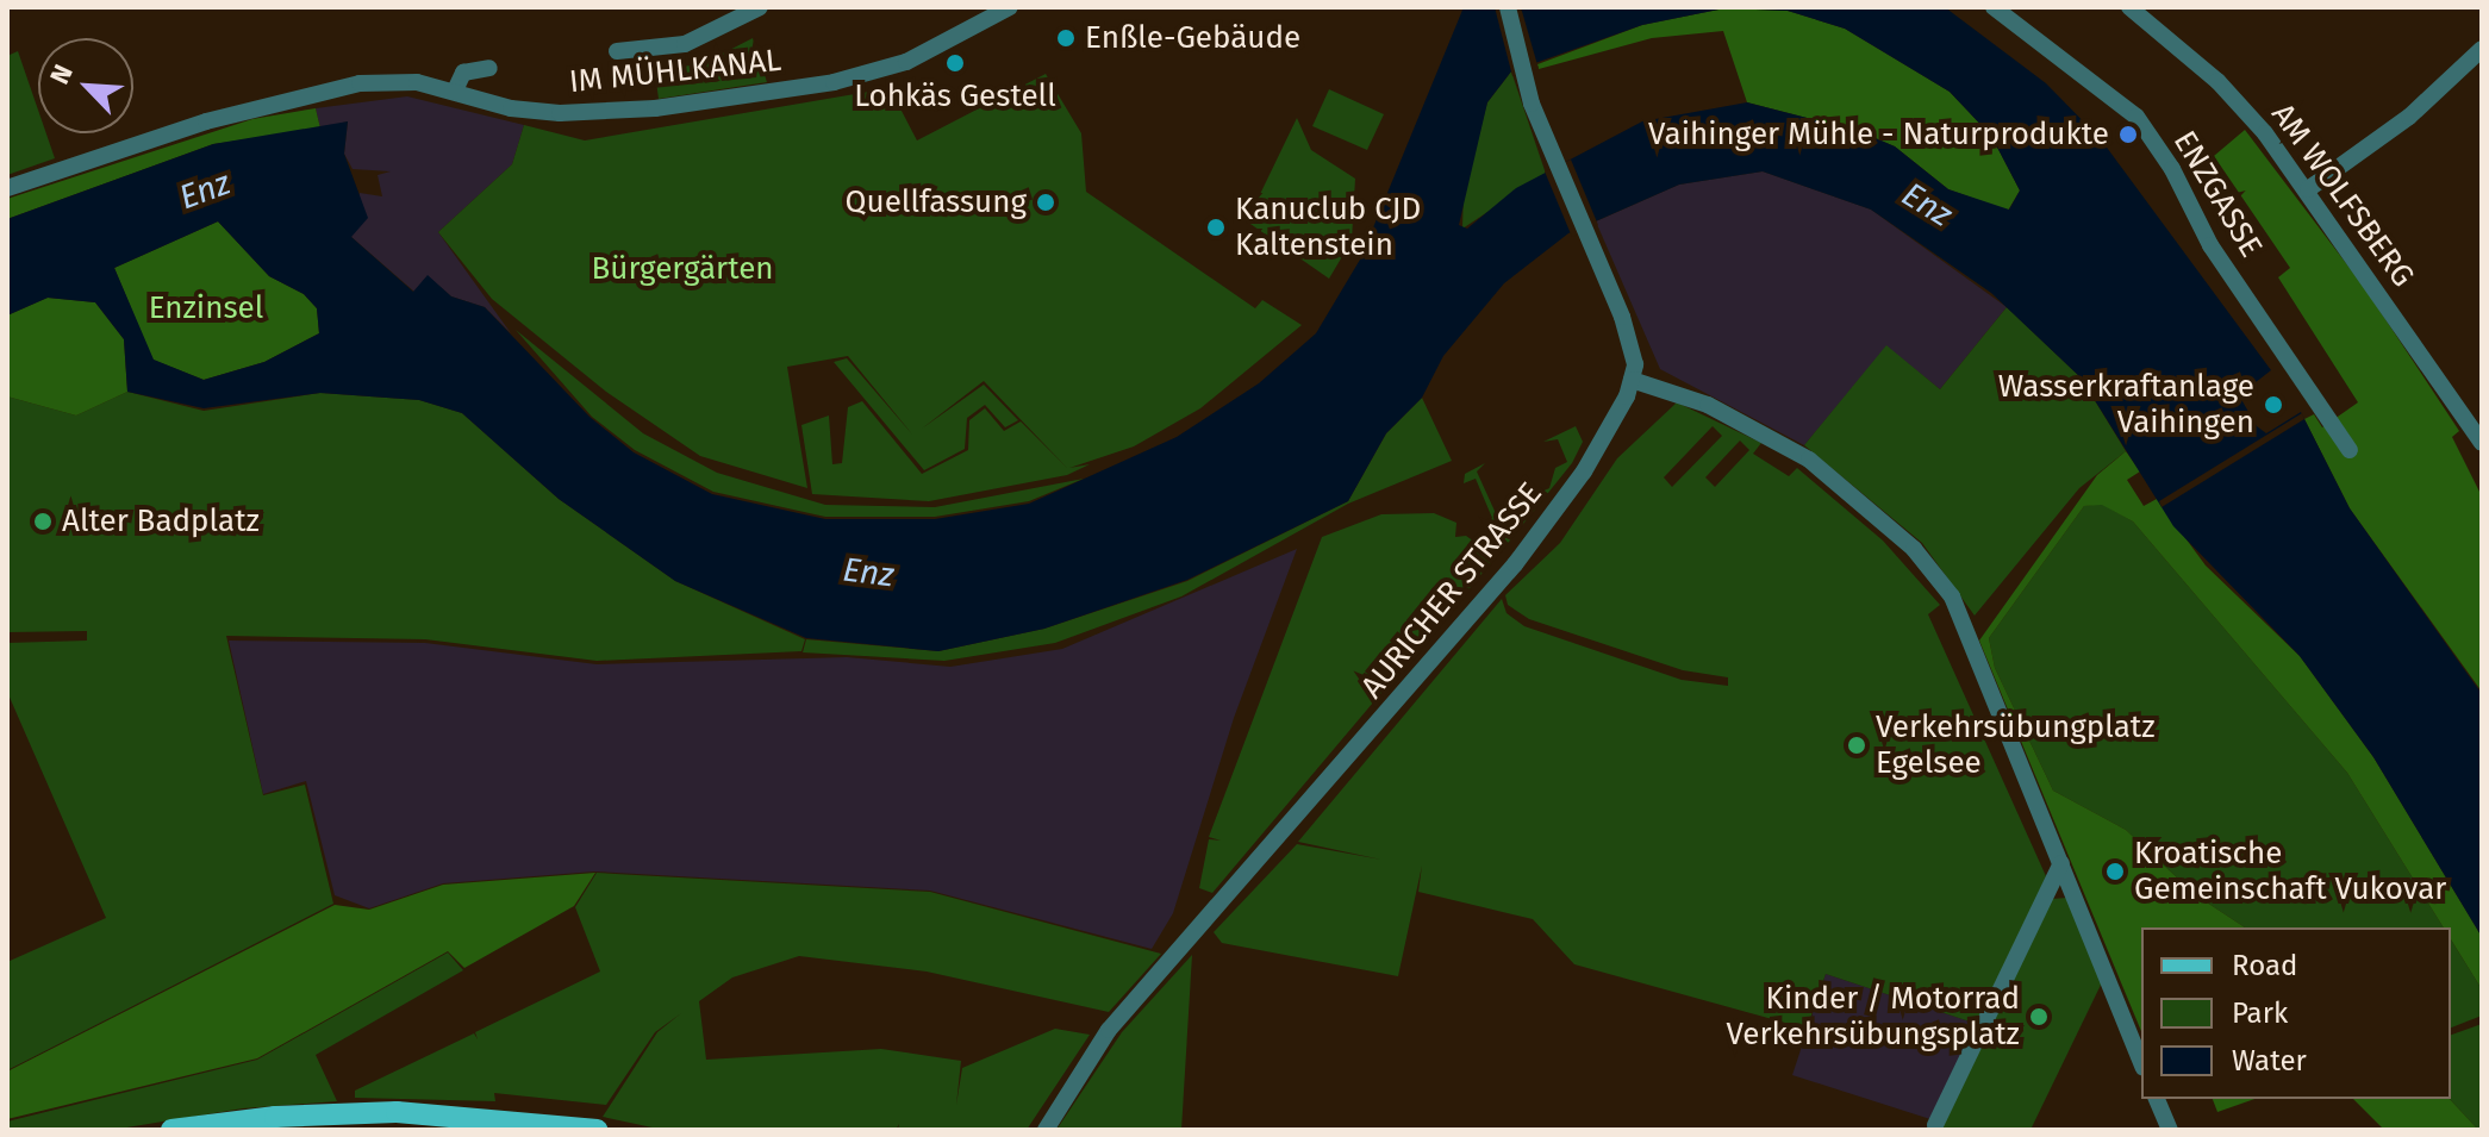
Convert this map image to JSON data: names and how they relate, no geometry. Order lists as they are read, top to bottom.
{
  "streets": {
    "street": [
      "IM MÜHLKANAL",
      "ENZGASSE",
      "AM WOLFSBERG",
      "AURICHER STRASSE"
    ]
  },
  "water": ["Enz"],
  "parks": ["Bürgergärten", "Enzinsel"],
  "places": [
    "Enßle-Gebäude",
    "Lohkäs Gestell",
    "Vaihinger Mühle - Naturprodukte",
    "Quellfassung",
    "Kanuclub CJD Kaltenstein",
    "Wasserkraftanlage Vaihingen",
    "Alter Badplatz",
    "Verkehrsübungplatz Egelsee",
    "Kroatische Gemeinschaft Vukovar",
    "Kinder / Motorrad Verkehrsübungsplatz"
  ],
  "legend": ["Road", "Park", "Water"],
  "north": "top left"
}
